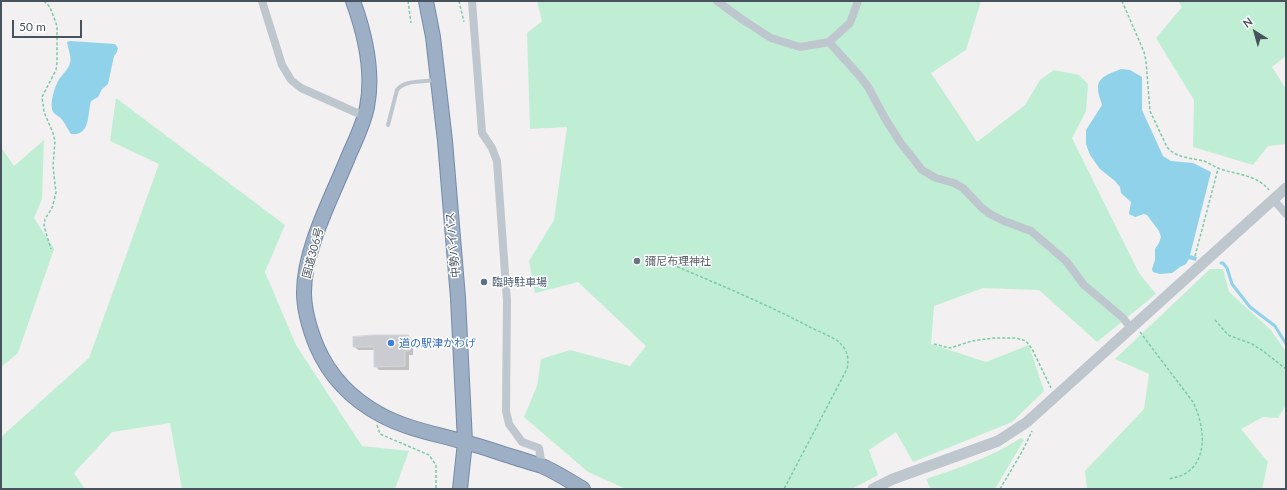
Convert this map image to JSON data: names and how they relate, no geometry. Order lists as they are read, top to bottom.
{
  "streets": {
    "highway": ["中勢バイパス", "国道306号"]
  },
  "crossings": [
    ["中勢バイパス", "国道306号"]
  ],
  "places": ["彌尼布理神社", "臨時駐車場", "道の駅津かわげ"],
  "scale_bar": "50 m",
  "north": "top left"
}
